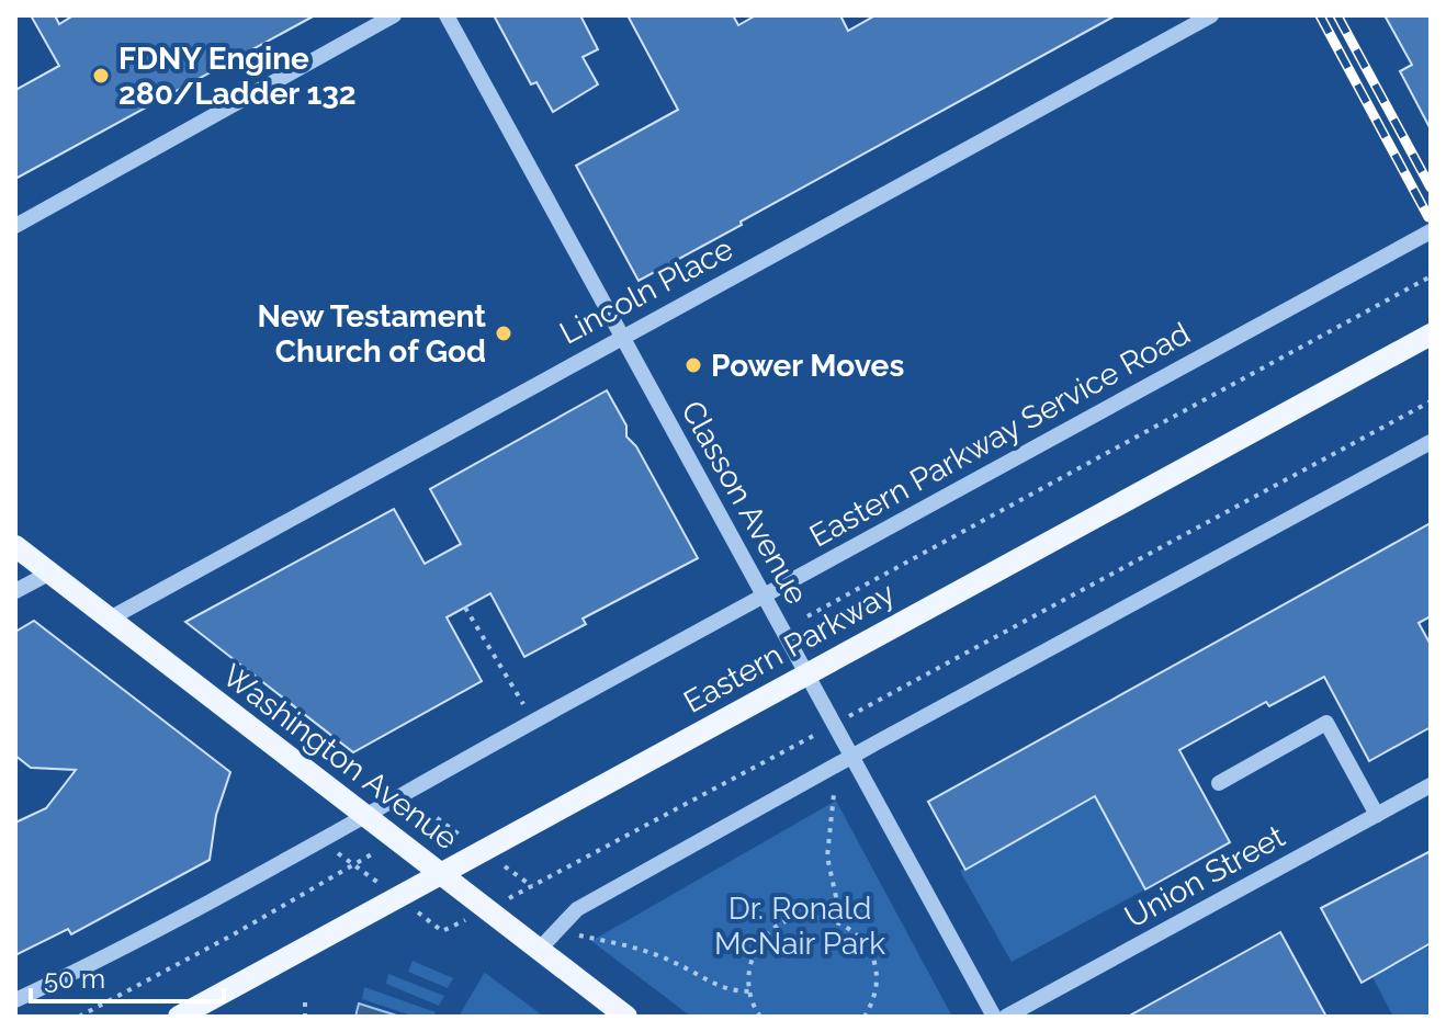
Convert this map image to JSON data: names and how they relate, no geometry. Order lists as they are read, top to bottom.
{
  "streets": {
    "main road": ["Eastern Parkway", "Washington Avenue"],
    "street": [
      "Lincoln Place",
      "Eastern Parkway Service Road",
      "Classon Avenue",
      "Union Street"
    ]
  },
  "crossings": [
    ["Lincoln Place", "Classon Avenue"],
    ["Lincoln Place", "Washington Avenue"],
    ["Eastern Parkway Service Road", "Classon Avenue"],
    ["Eastern Parkway Service Road", "Washington Avenue"],
    ["Classon Avenue", "Eastern Parkway"],
    ["Eastern Parkway", "Washington Avenue"]
  ],
  "parks": ["Dr. Ronald McNair Park"],
  "places": ["FDNY Engine 280/Ladder 132", "New Testament Church of God", "Power Moves"],
  "scale_bar": "50 m"
}
